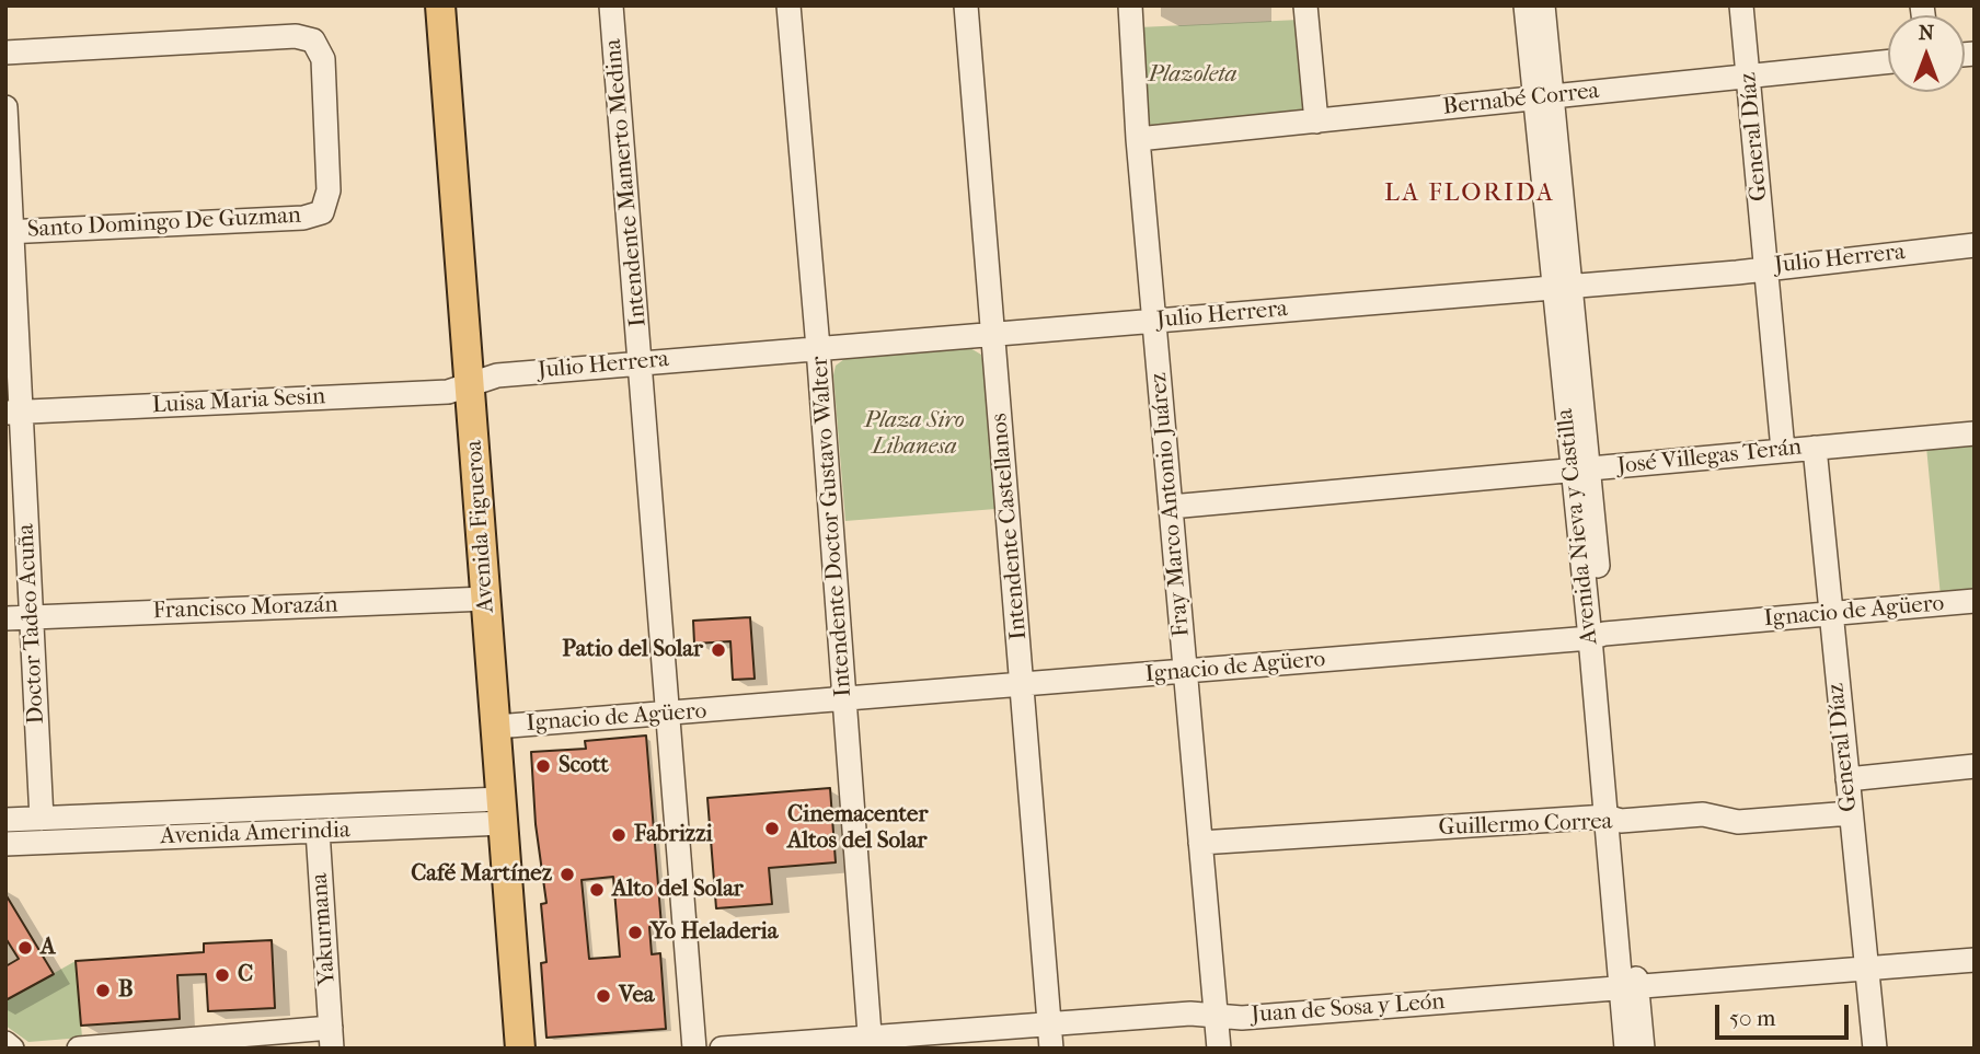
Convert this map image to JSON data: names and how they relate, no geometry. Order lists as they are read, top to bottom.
{
  "streets": {
    "main road": ["Avenida Figueroa"],
    "street": [
      "Bernabé Correa",
      "General Díaz",
      "Intendente Mamerto Medina",
      "Santo Domingo De Guzman",
      "Julio Herrera",
      "Luisa Maria Sesin",
      "José Villegas Terán",
      "Fray Marco Antonio Juárez",
      "Intendente Doctor Gustavo Walter",
      "Intendente Castellanos",
      "Avenida Nieva y Castilla",
      "Francisco Morazán",
      "Ignacio de Agüero",
      "Doctor Tadeo Acuña",
      "Guillermo Correa",
      "Avenida Amerindia",
      "Yakurmana",
      "Juan de Sosa y León"
    ]
  },
  "crossings": [
    ["Bernabé Correa", "General Díaz"],
    ["Bernabé Correa", "Fray Marco Antonio Juárez"],
    ["Bernabé Correa", "Avenida Nieva y Castilla"],
    ["General Díaz", "Julio Herrera"],
    ["General Díaz", "José Villegas Terán"],
    ["General Díaz", "Ignacio de Agüero"],
    ["General Díaz", "Guillermo Correa"],
    ["General Díaz", "Juan de Sosa y León"],
    ["Intendente Mamerto Medina", "Julio Herrera"],
    ["Intendente Mamerto Medina", "Ignacio de Agüero"],
    ["Santo Domingo De Guzman", "Doctor Tadeo Acuña"],
    ["Julio Herrera", "Luisa Maria Sesin"],
    ["Julio Herrera", "Fray Marco Antonio Juárez"],
    ["Julio Herrera", "Avenida Figueroa"],
    ["Julio Herrera", "Intendente Doctor Gustavo Walter"],
    ["Julio Herrera", "Intendente Castellanos"],
    ["Julio Herrera", "Avenida Nieva y Castilla"],
    ["Luisa Maria Sesin", "Avenida Figueroa"],
    ["Luisa Maria Sesin", "Doctor Tadeo Acuña"],
    ["José Villegas Terán", "Fray Marco Antonio Juárez"],
    ["José Villegas Terán", "Avenida Nieva y Castilla"],
    ["Fray Marco Antonio Juárez", "Ignacio de Agüero"],
    ["Fray Marco Antonio Juárez", "Guillermo Correa"],
    ["Fray Marco Antonio Juárez", "Juan de Sosa y León"],
    ["Avenida Figueroa", "Francisco Morazán"],
    ["Avenida Figueroa", "Ignacio de Agüero"],
    ["Avenida Figueroa", "Avenida Amerindia"],
    ["Intendente Doctor Gustavo Walter", "Ignacio de Agüero"],
    ["Intendente Doctor Gustavo Walter", "Juan de Sosa y León"],
    ["Intendente Castellanos", "Ignacio de Agüero"],
    ["Intendente Castellanos", "Juan de Sosa y León"],
    ["Avenida Nieva y Castilla", "Ignacio de Agüero"],
    ["Avenida Nieva y Castilla", "Guillermo Correa"],
    ["Avenida Nieva y Castilla", "Juan de Sosa y León"],
    ["Francisco Morazán", "Doctor Tadeo Acuña"],
    ["Avenida Amerindia", "Yakurmana"]
  ],
  "districts": ["LA FLORIDA"],
  "parks": ["Plazoleta", "Plaza Siro Libanesa"],
  "places": [
    "Patio del Solar",
    "Scott",
    "Cinemacenter Altos del Solar",
    "Fabrizzi",
    "Café Martínez",
    "Alto del Solar",
    "Yo Heladeria",
    "A",
    "C",
    "B",
    "Vea"
  ],
  "scale_bar": "50 m",
  "north": "top"
}
